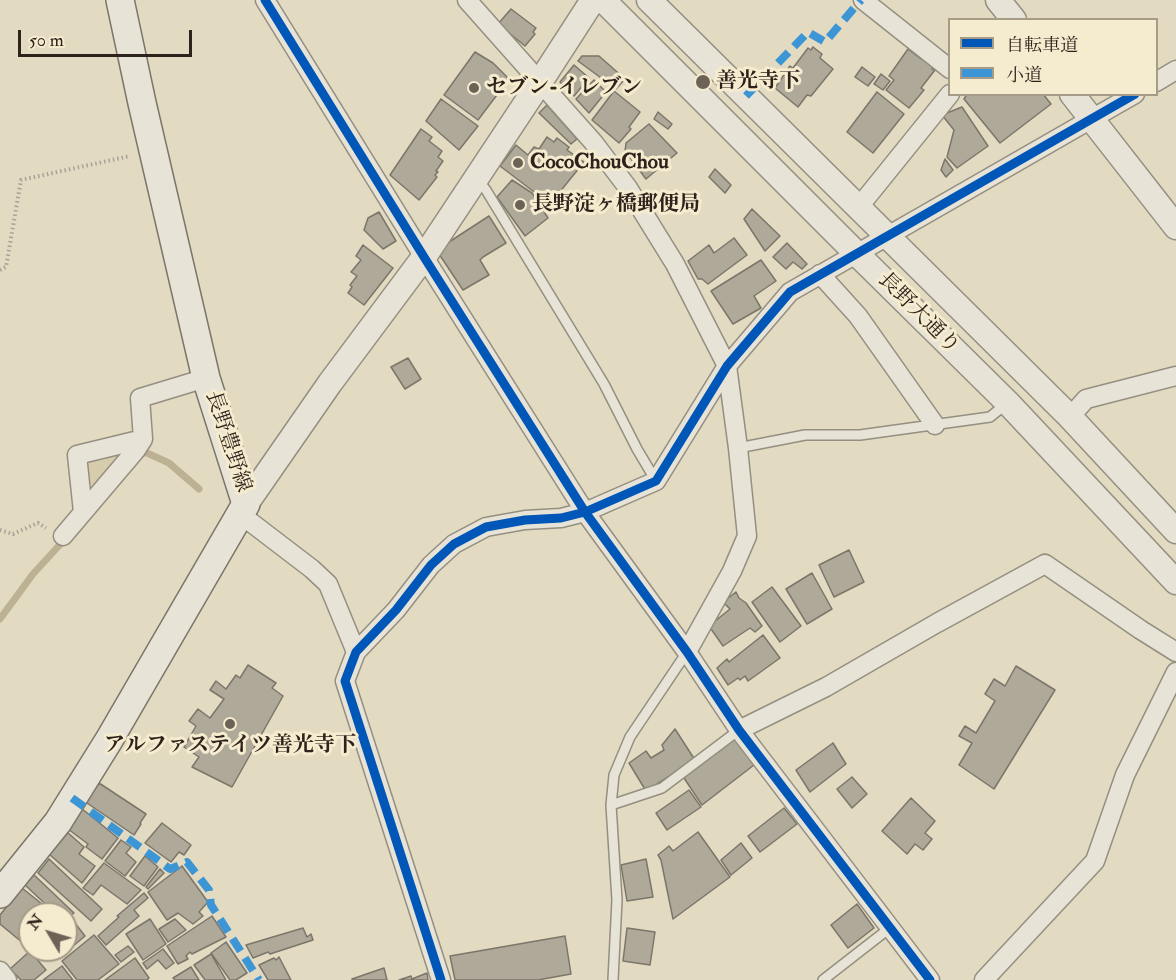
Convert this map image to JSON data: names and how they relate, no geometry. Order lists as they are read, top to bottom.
{
  "streets": {
    "main road": ["長野豊野線"],
    "street": ["長野大通り"]
  },
  "places": [
    "善光寺下",
    "セブン-イレブン",
    "CocoChouChou",
    "長野淀ヶ橋郵便局",
    "アルファステイツ善光寺下"
  ],
  "legend": ["自転車道", "小道"],
  "scale_bar": "50 m",
  "north": "top left"
}
